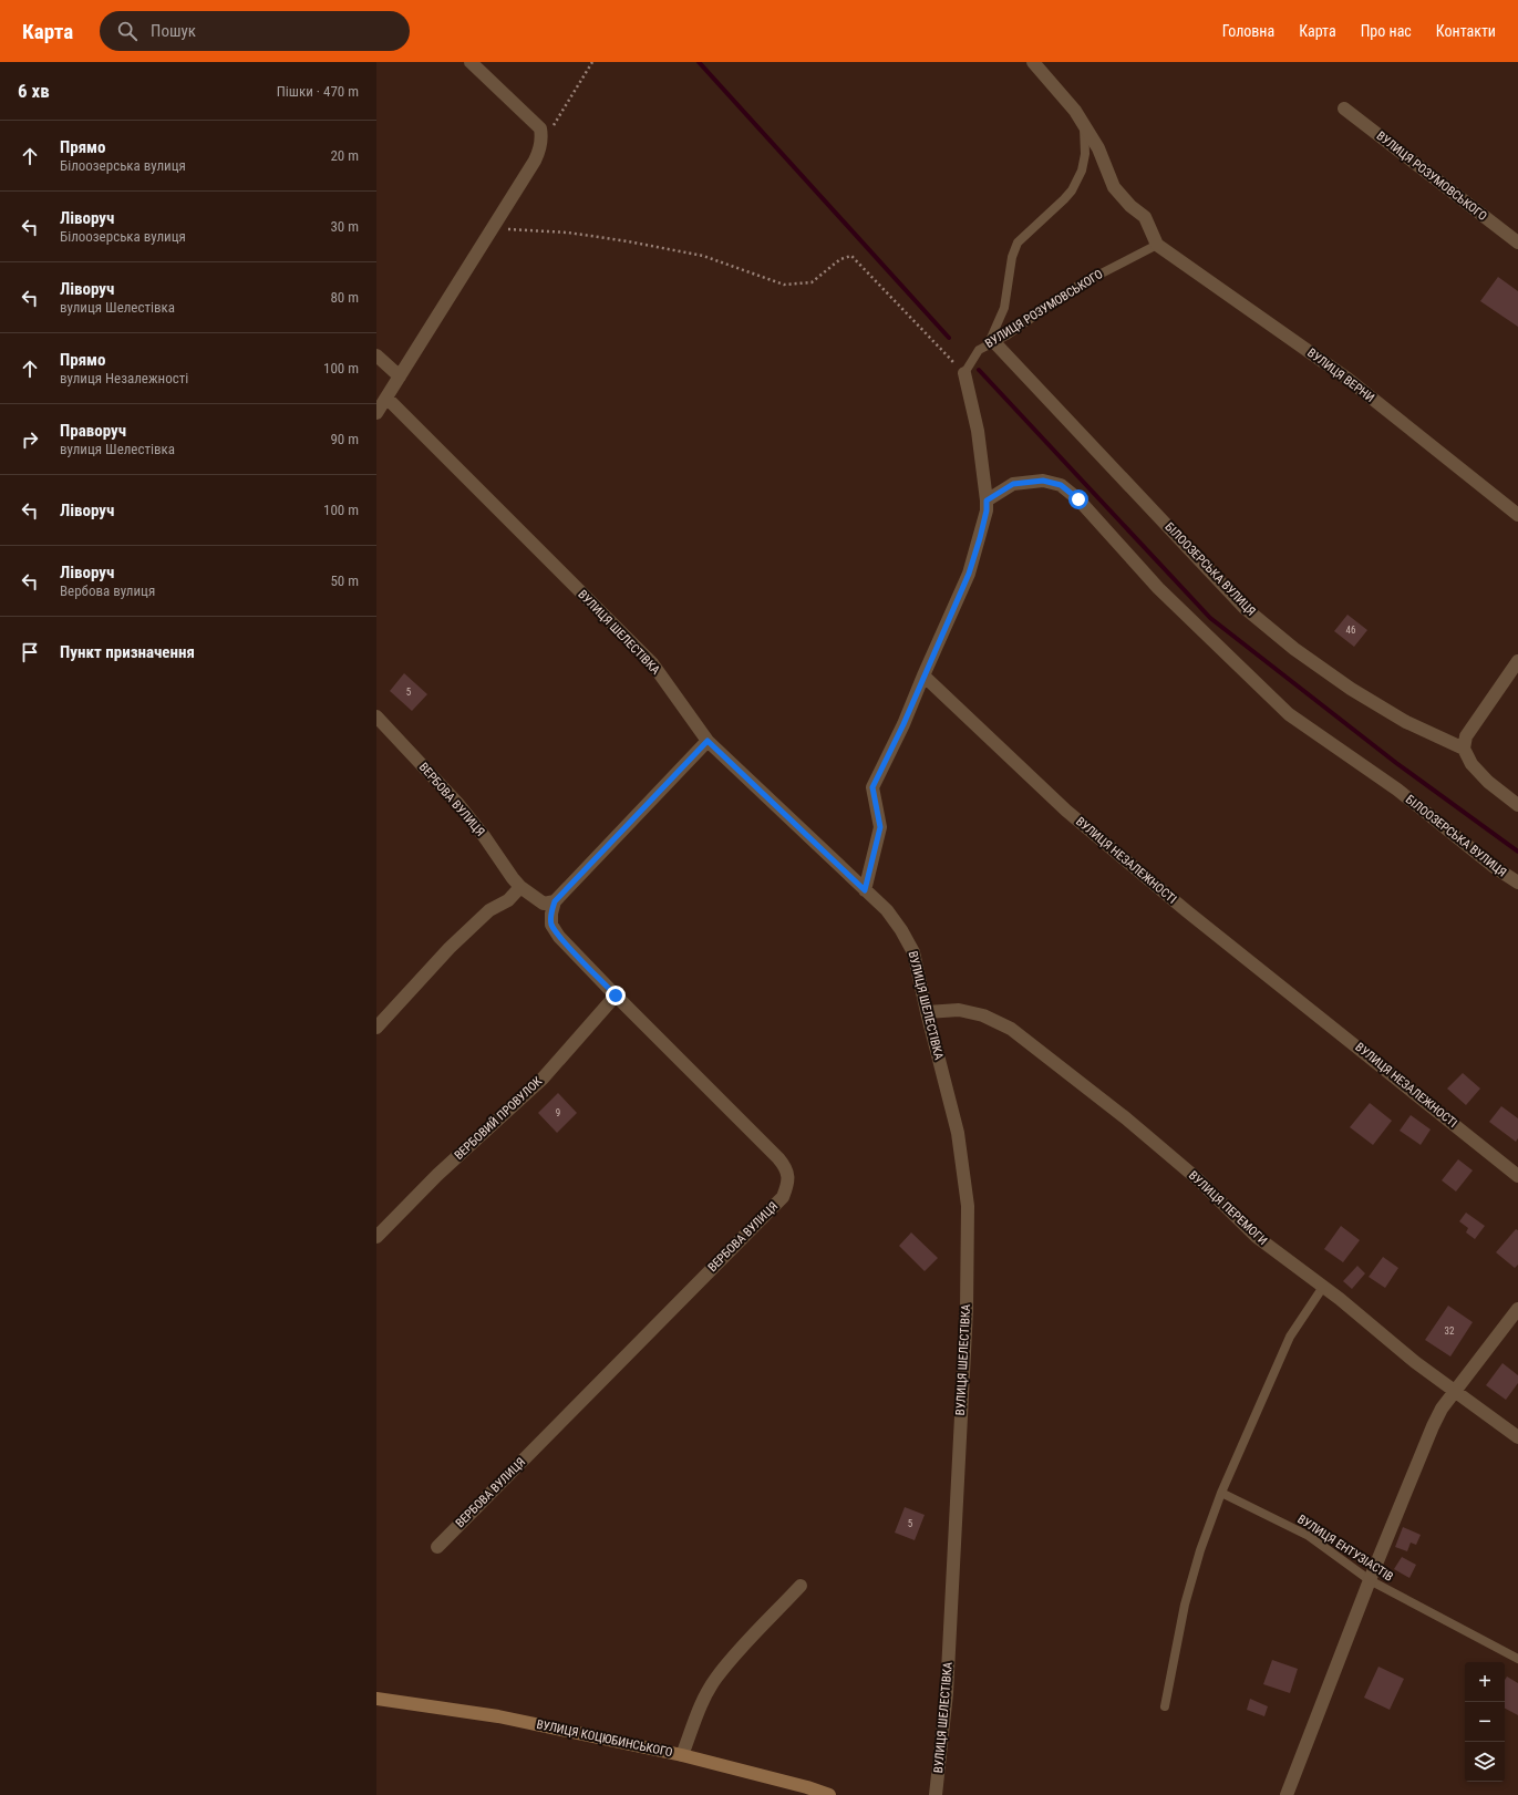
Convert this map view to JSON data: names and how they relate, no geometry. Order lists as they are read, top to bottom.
{
  "streets": {
    "street": [
      "ВУЛИЦЯ РОЗУМОВСЬКОГО",
      "ВУЛИЦЯ ВЕРНИ",
      "БІЛООЗЕРСЬКА ВУЛИЦЯ",
      "ВУЛИЦЯ ШЕЛЕСТІВКА",
      "ВЕРБОВА ВУЛИЦЯ",
      "ВУЛИЦЯ НЕЗАЛЕЖНОСТІ",
      "ВЕРБОВИЙ ПРОВУЛОК",
      "ВУЛИЦЯ ПЕРЕМОГИ",
      "ВУЛИЦЯ КОЦЮБИНСЬКОГО"
    ],
    "lane": ["ВУЛИЦЯ ЕНТУЗІАСТІВ"]
  },
  "crossings": [
    ["ВУЛИЦЯ РОЗУМОВСЬКОГО", "ВУЛИЦЯ ВЕРНИ"],
    ["ВУЛИЦЯ РОЗУМОВСЬКОГО", "БІЛООЗЕРСЬКА ВУЛИЦЯ"],
    ["ВУЛИЦЯ ШЕЛЕСТІВКА", "ВУЛИЦЯ ПЕРЕМОГИ"],
    ["ВЕРБОВА ВУЛИЦЯ", "ВЕРБОВИЙ ПРОВУЛОК"]
  ],
  "house_numbers": [
    "46",
    "5",
    "9",
    "32",
    "5"
  ],
  "page": {
    "header": "Карта",
    "search": "Пошук",
    "nav": [
      "Головна",
      "Карта",
      "Про нас",
      "Контакти"
    ],
    "heading": ["6 хв", "Пішки · 470 m"],
    "list": [
      ["Прямо", "Білоозерська вулиця", "20 m"],
      ["Ліворуч", "Білоозерська вулиця", "30 m"],
      ["Ліворуч", "вулиця Шелестівка", "80 m"],
      ["Прямо", "вулиця Незалежності", "100 m"],
      ["Праворуч", "вулиця Шелестівка", "90 m"],
      ["Ліворуч", "100 m"],
      ["Ліворуч", "Вербова вулиця", "50 m"],
      "Пункт призначення"
    ],
    "map_buttons": ["+", "−"]
  }
}
